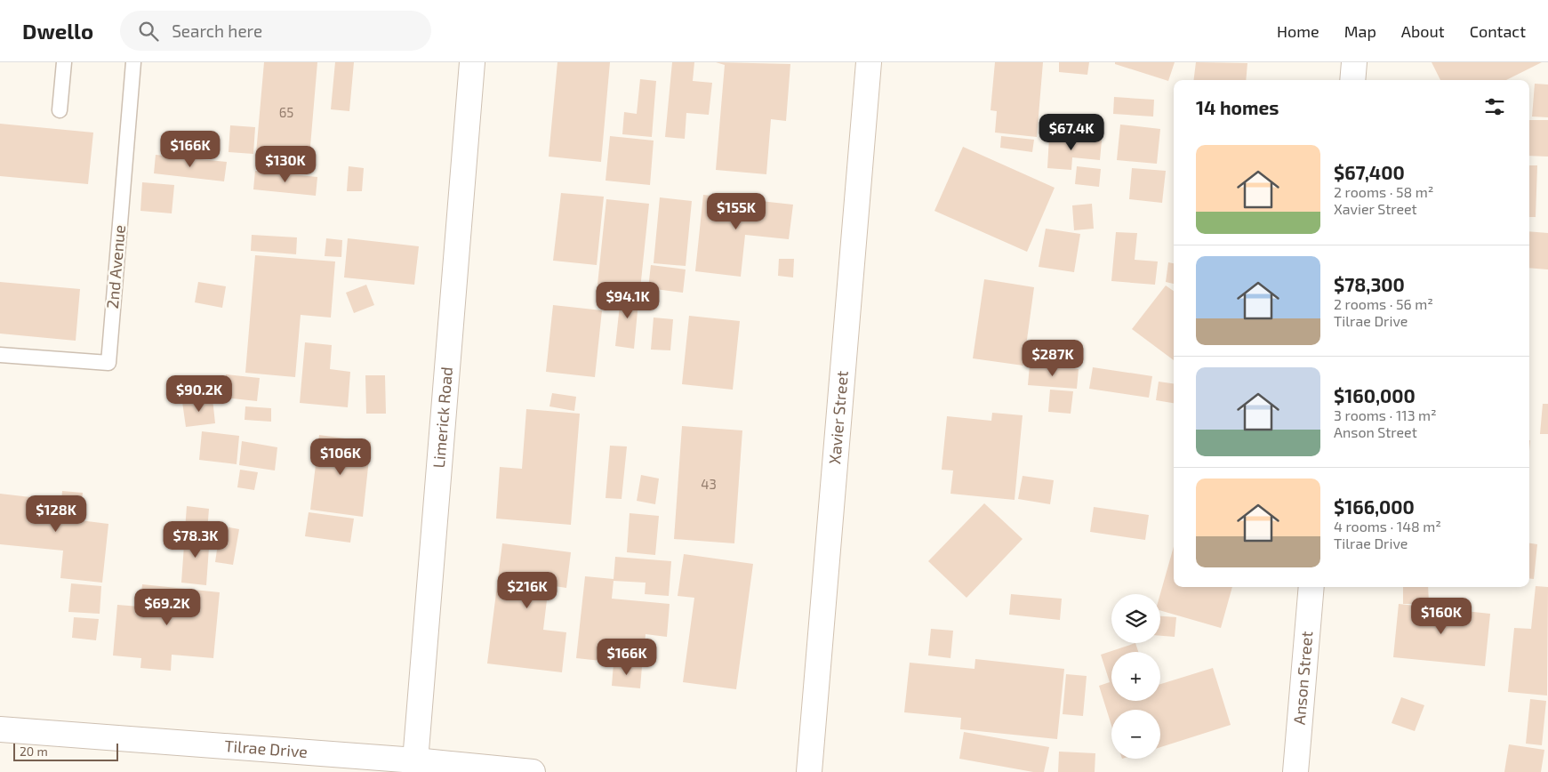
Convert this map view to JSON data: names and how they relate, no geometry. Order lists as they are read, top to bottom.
{
  "streets": {
    "street": [
      "Limerick Road",
      "Xavier Street",
      "Anson Street",
      "Tilrae Drive"
    ],
    "lane": ["2nd Avenue"]
  },
  "crossings": [
    ["Limerick Road", "Tilrae Drive"]
  ],
  "house_numbers": ["65", "43"],
  "scale_bar": "20 m",
  "page": {
    "header": "Dwello",
    "search": "Search here",
    "nav": [
      "Home",
      "Map",
      "About",
      "Contact"
    ],
    "heading": "14 homes",
    "price": [
      "$67.4K",
      "$166K",
      "$130K",
      "$155K",
      "$94.1K",
      "$287K",
      "$90.2K",
      "$106K",
      "$128K",
      "$78.3K",
      "$216K",
      "$69.2K",
      "$160K",
      "$166K"
    ],
    "list": [
      {
        "name": "$67,400",
        "note": "2 rooms · 58 m² · Xavier Street"
      },
      {
        "name": "$78,300",
        "note": "2 rooms · 56 m² · Tilrae Drive"
      },
      {
        "name": "$160,000",
        "note": "3 rooms · 113 m² · Anson Street"
      },
      {
        "name": "$166,000",
        "note": "4 rooms · 148 m² · Tilrae Drive"
      }
    ],
    "map_buttons": ["+", "−"],
    "scale": "20 m"
  }
}
